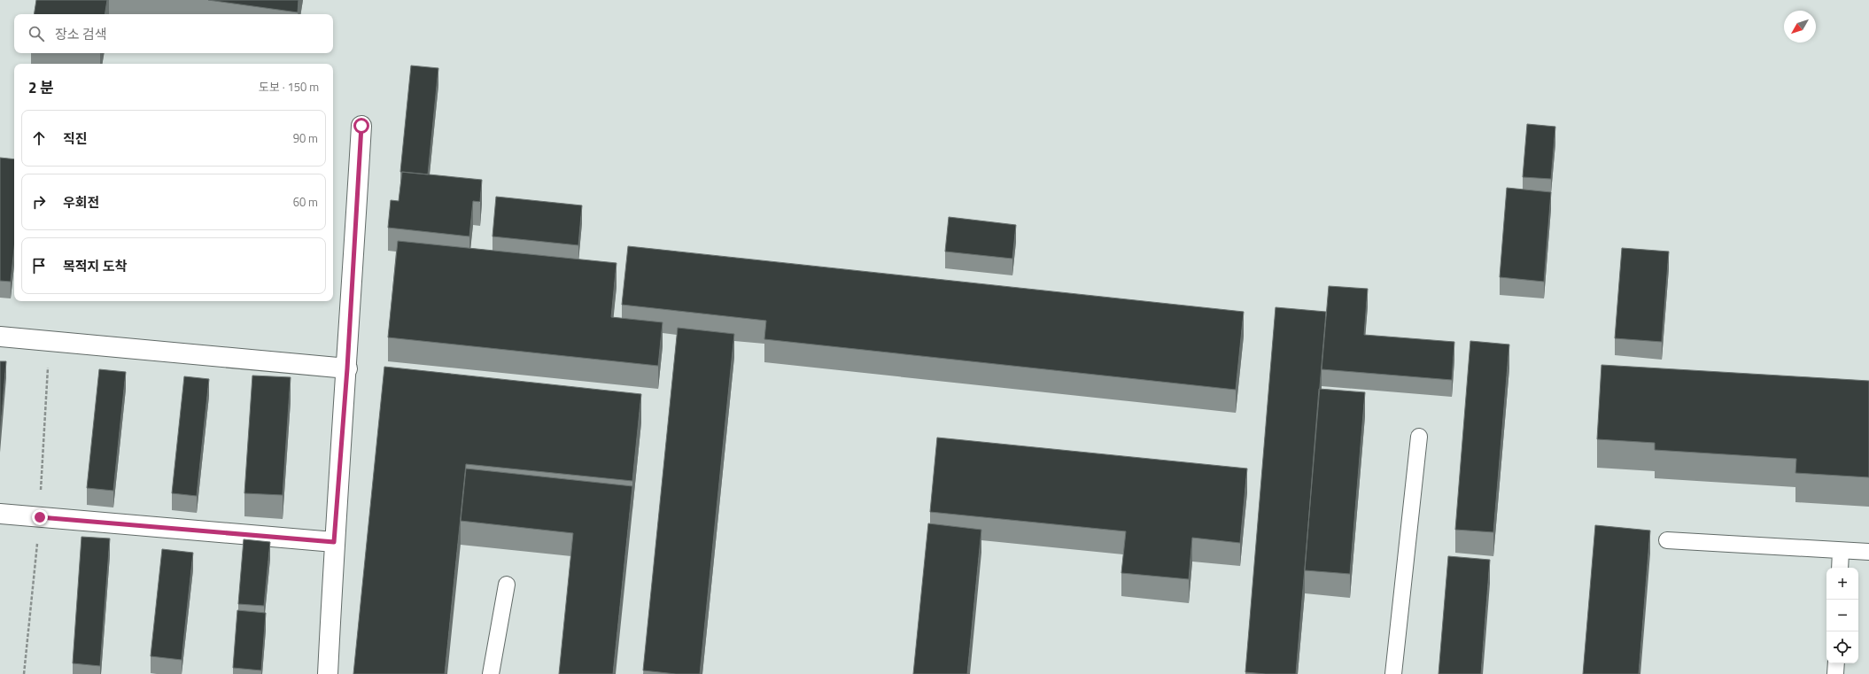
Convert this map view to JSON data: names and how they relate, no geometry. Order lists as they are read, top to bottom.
{
  "north": "bottom left",
  "page": {
    "search": "장소 검색",
    "heading": ["2 분", "도보 · 150 m"],
    "list": [
      ["직진", "90 m"],
      ["우회전", "60 m"],
      "목적지 도착"
    ],
    "map_buttons": ["+", "−"]
  }
}
